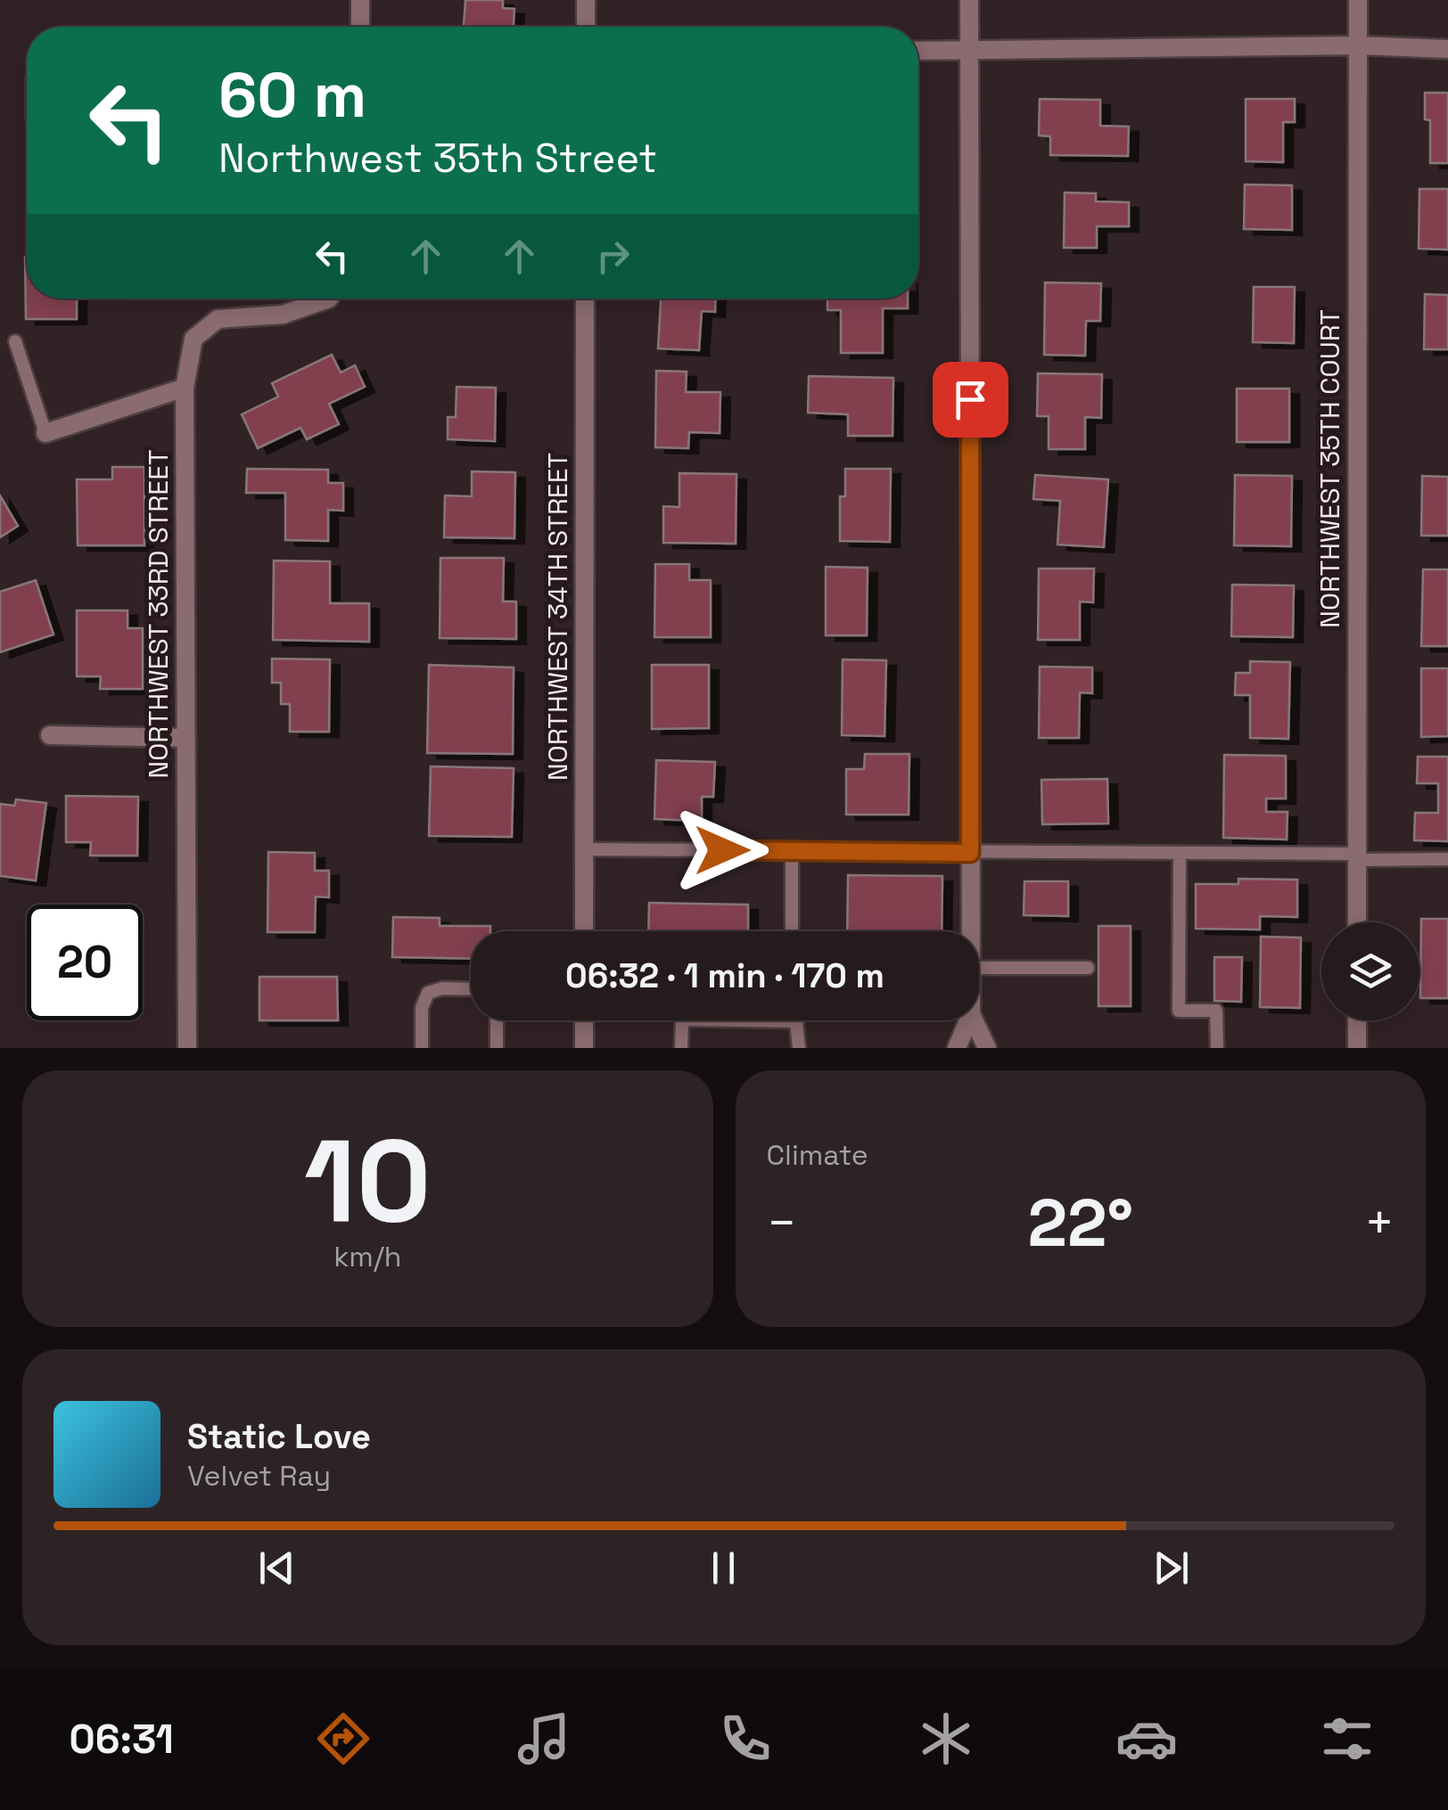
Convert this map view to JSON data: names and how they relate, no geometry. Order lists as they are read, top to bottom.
{
  "streets": {
    "street": ["NORTHWEST 35TH COURT", "NORTHWEST 33RD STREET", "NORTHWEST 34TH STREET"]
  },
  "page": {
    "turn": ["60 m", "Northwest 35th Street"],
    "limit": "20",
    "trip": "06:32 · 1 min · 170 m",
    "tile": [
      ["10", "km/h"],
      "Climate"
    ],
    "heat": ["−", "22°", "+"],
    "song": ["Static Love", "Velvet Ray"],
    "tabs": "06:31"
  }
}
